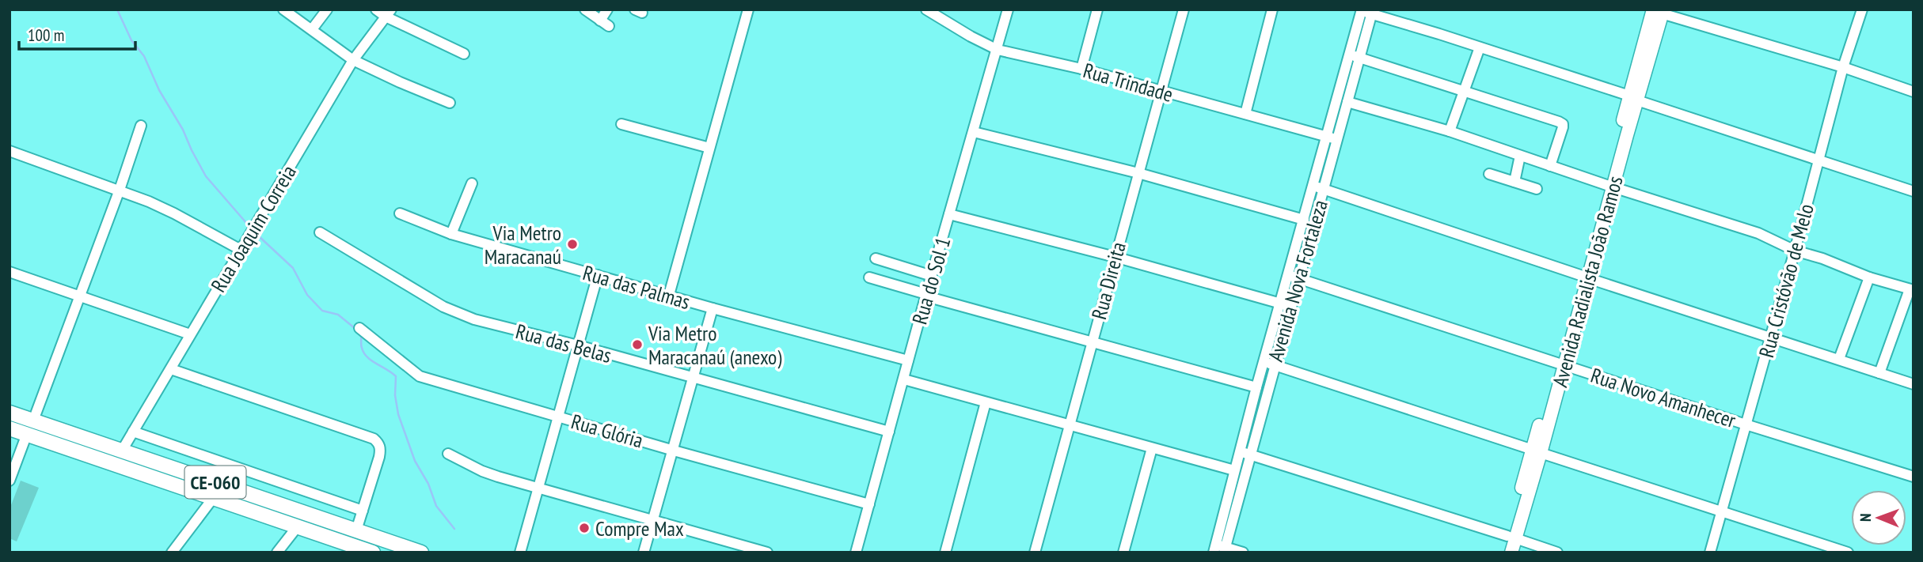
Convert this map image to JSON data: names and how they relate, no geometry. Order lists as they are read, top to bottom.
{
  "streets": {
    "highway": ["CE-060"],
    "main road": ["Avenida Radialista João Ramos"],
    "street": [
      "Rua Trindade",
      "Rua Joaquim Correia",
      "Rua do Sol 1",
      "Rua Direita",
      "Avenida Nova Fortaleza",
      "Rua Cristóvão de Melo",
      "Rua das Palmas",
      "Rua das Belas",
      "Rua Novo Amanhecer",
      "Rua Glória"
    ]
  },
  "crossings": [
    ["Rua Trindade", "Rua do Sol 1"],
    ["Rua Trindade", "Rua Direita"],
    ["Rua Trindade", "Avenida Nova Fortaleza"],
    ["Rua Joaquim Correia", "CE-060"],
    ["Rua do Sol 1", "Rua das Palmas"],
    ["Rua do Sol 1", "Rua das Belas"],
    ["Rua do Sol 1", "Rua Glória"],
    ["Avenida Nova Fortaleza", "Rua Novo Amanhecer"],
    ["Rua Cristóvão de Melo", "Rua Novo Amanhecer"],
    ["Avenida Radialista João Ramos", "Rua Novo Amanhecer"]
  ],
  "places": ["Via Metro Maracanaú", "Via Metro Maracanaú (anexo)", "Compre Max"],
  "scale_bar": "100 m",
  "north": "left"
}
